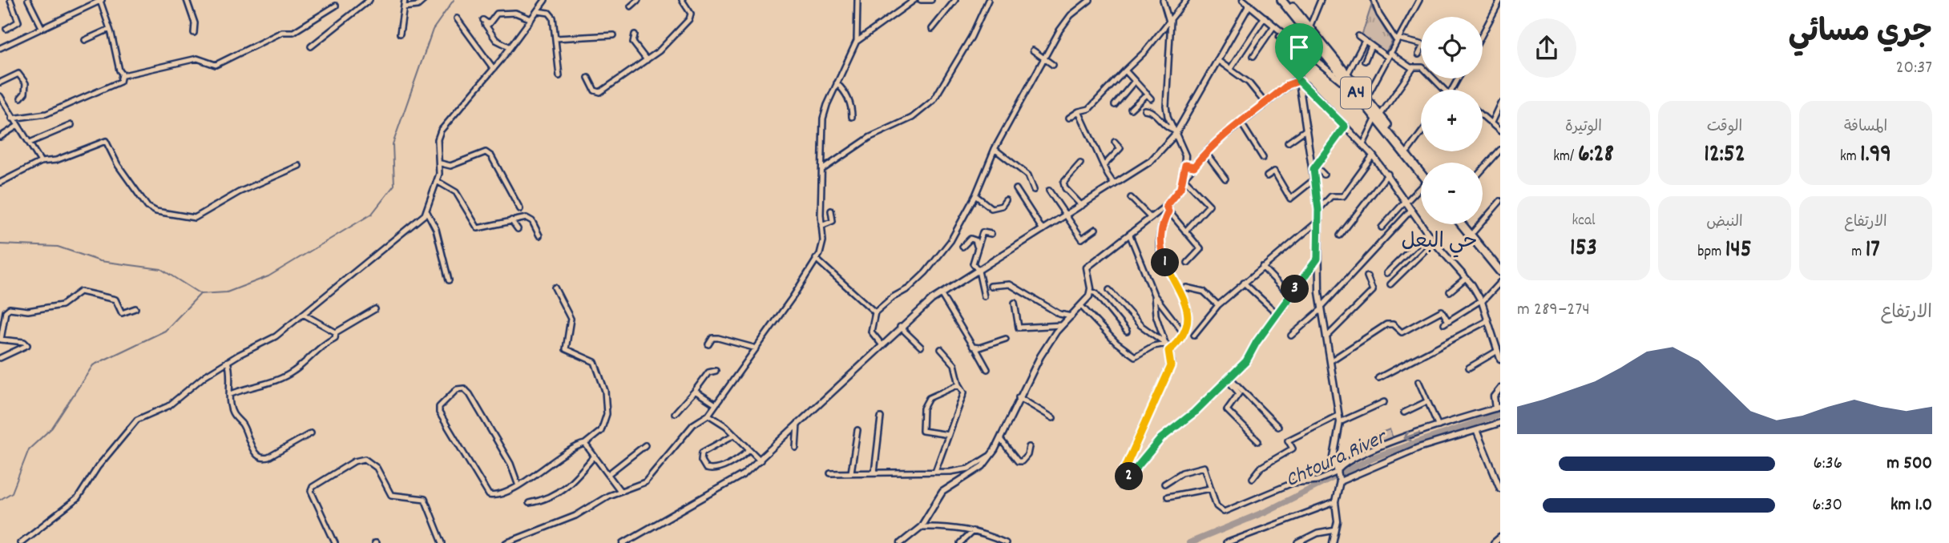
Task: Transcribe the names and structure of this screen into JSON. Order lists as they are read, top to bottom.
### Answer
{
  "streets": {
    "highway": ["A4"]
  },
  "districts": ["حي البعل"],
  "water": ["Chtoura River"],
  "page": {
    "heading": ["جري مسائي", "20:37"],
    "map_buttons": ["+", "−"],
    "stats": [
      ["المسافة", "1.99 km"],
      ["الوقت", "12:52"],
      ["الوتيرة", "6:28 /km"],
      ["الارتفاع", "17 m"],
      ["النبض", "145 bpm"],
      ["kcal", "153"]
    ],
    "pins": ["1", "3", "2"],
    "chart": ["الارتفاع", "274–289 m"],
    "list": [
      {
        "name": "500 m",
        "note": "6:36"
      },
      {
        "name": "1.0 km",
        "note": "6:30"
      }
    ]
  }
}
